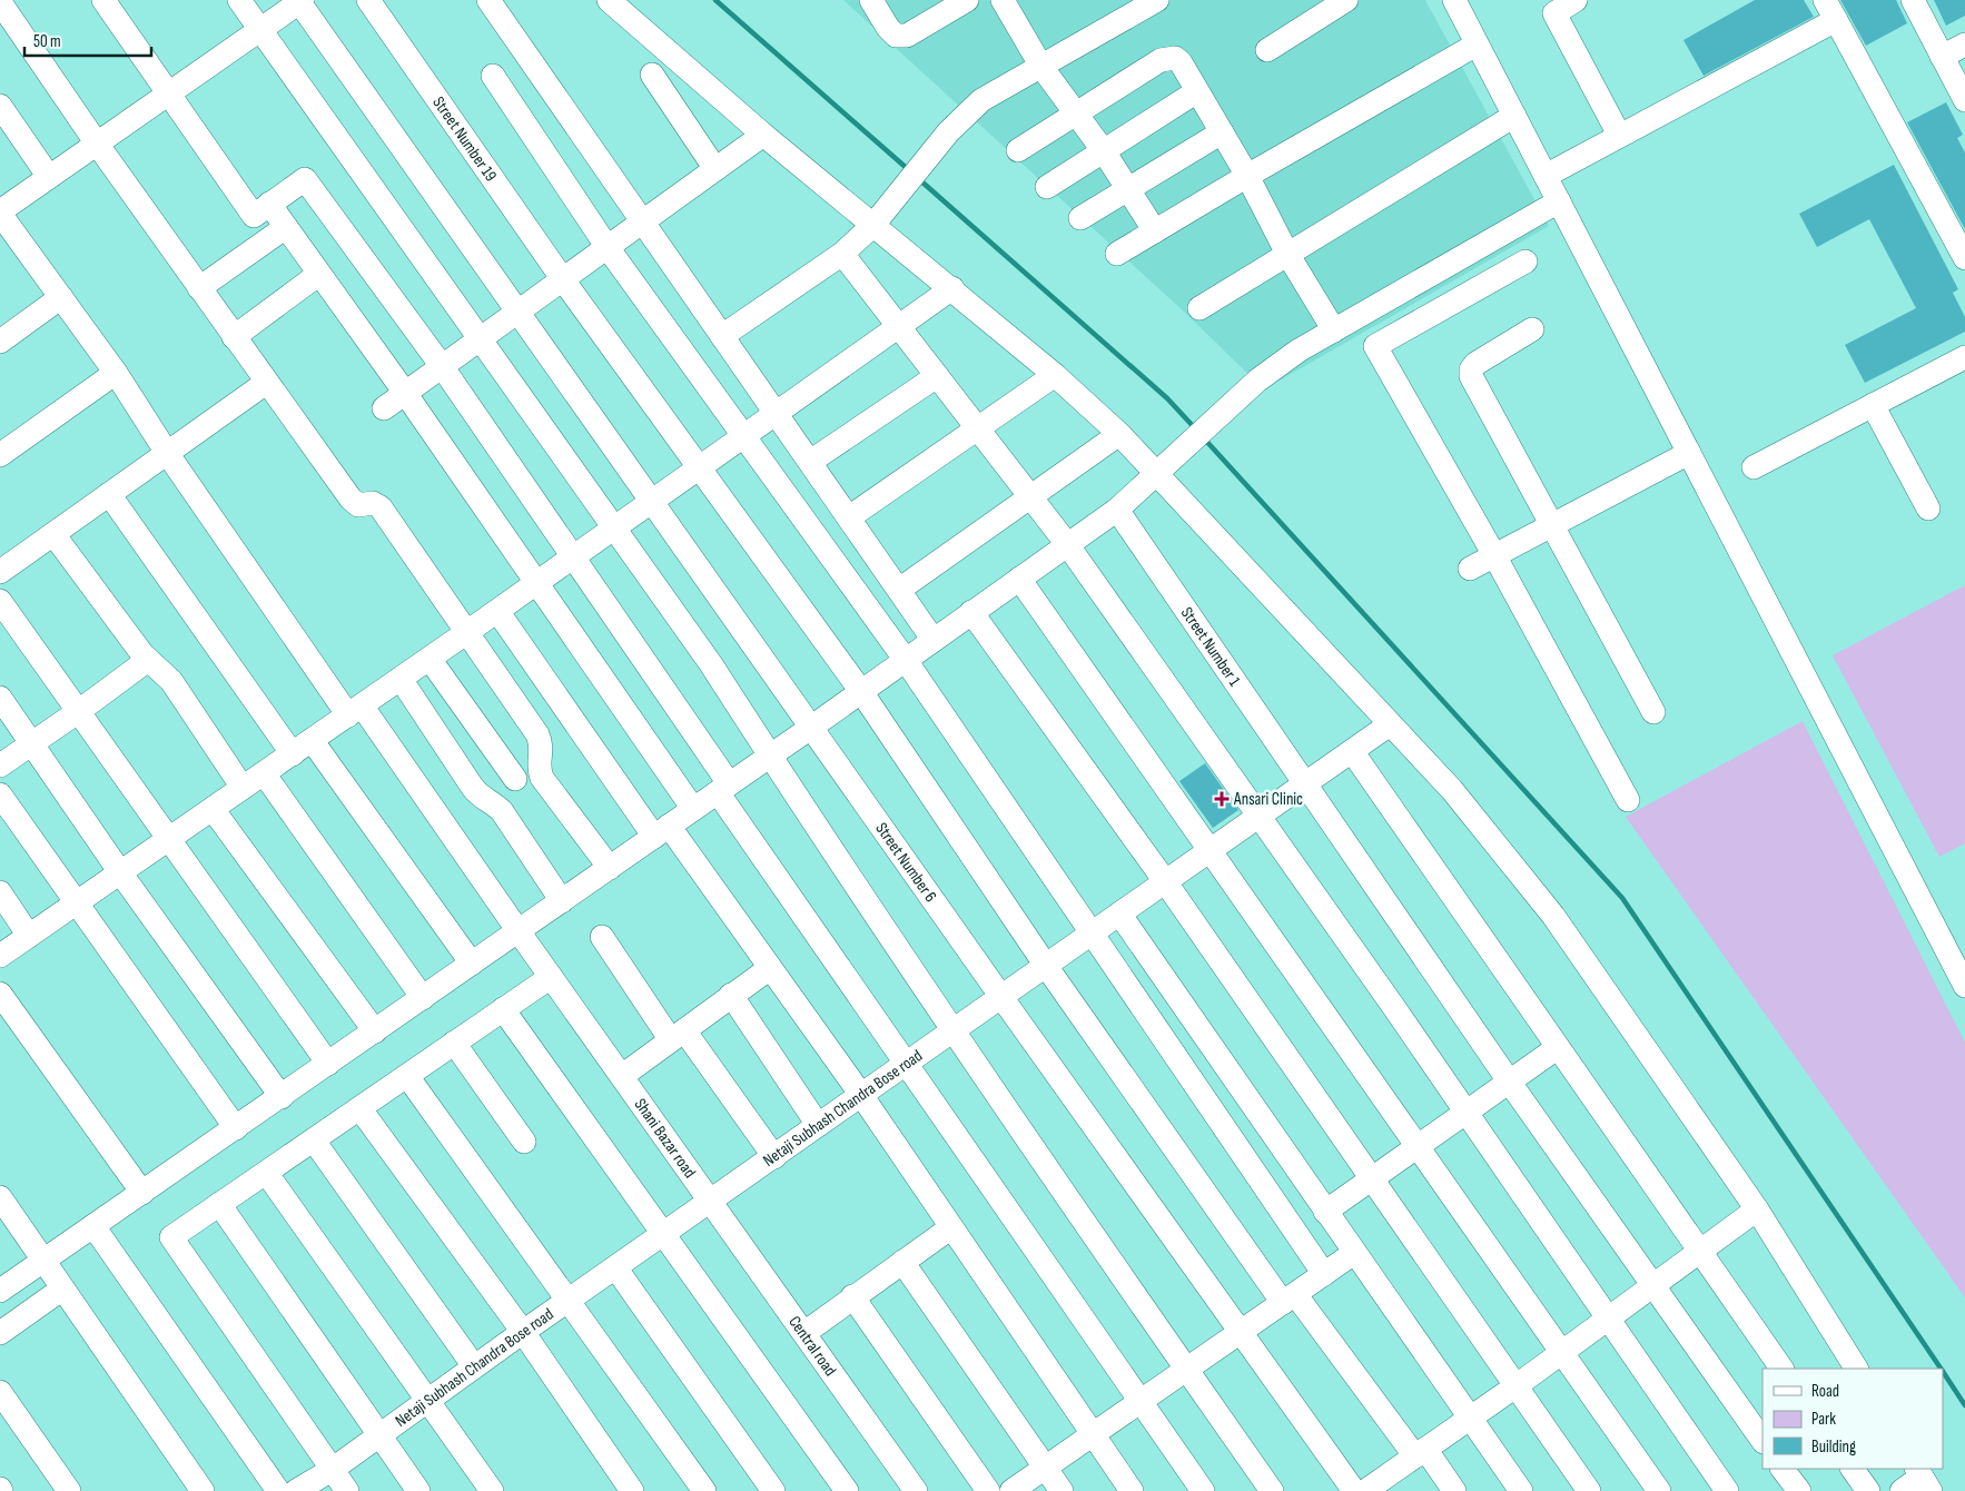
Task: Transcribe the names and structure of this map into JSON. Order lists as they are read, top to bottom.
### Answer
{
  "streets": {
    "street": [
      "Street Number 19",
      "Street Number 1",
      "Street Number 6",
      "Netaji Subhash Chandra Bose road",
      "Shani Bazar road",
      "Central road"
    ]
  },
  "crossings": [
    ["Street Number 19", "Netaji Subhash Chandra Bose road"],
    ["Street Number 1", "Netaji Subhash Chandra Bose road"],
    ["Street Number 6", "Netaji Subhash Chandra Bose road"],
    ["Netaji Subhash Chandra Bose road", "Shani Bazar road"],
    ["Netaji Subhash Chandra Bose road", "Central road"],
    ["Shani Bazar road", "Central road"]
  ],
  "places": {
    "health": ["Ansari Clinic"]
  },
  "legend": ["Road", "Park", "Building"],
  "scale_bar": "50 m"
}
